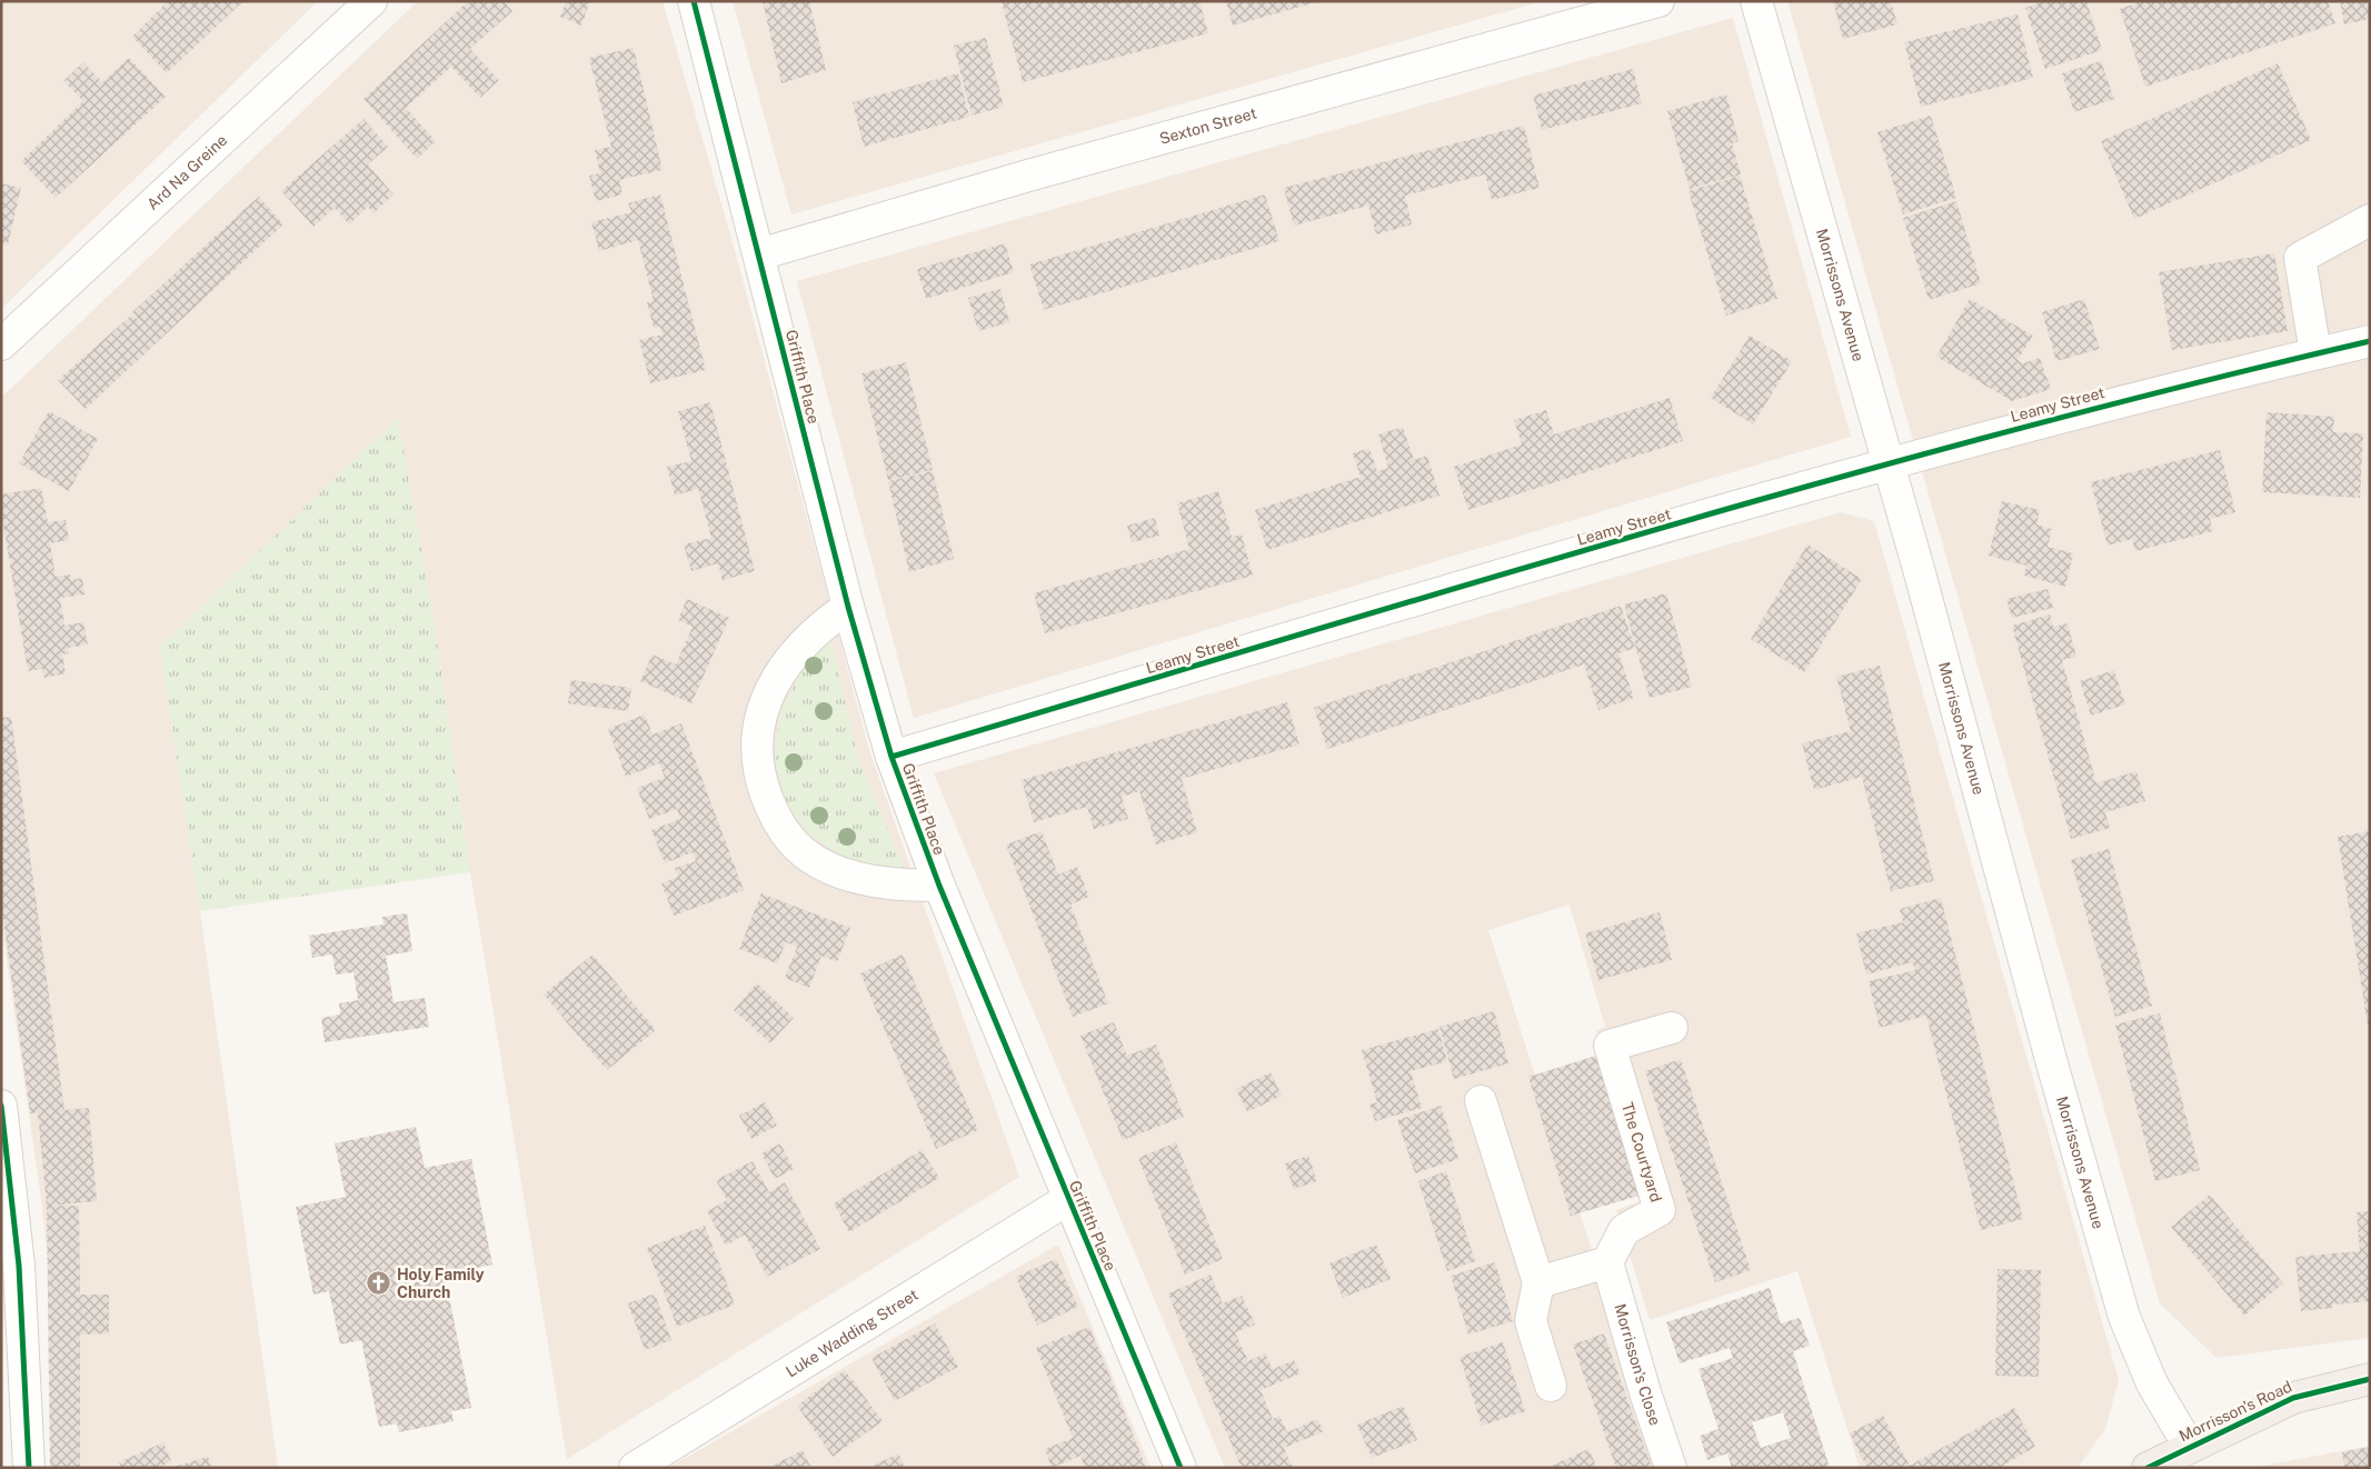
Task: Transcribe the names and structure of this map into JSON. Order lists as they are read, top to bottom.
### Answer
{
  "streets": {
    "main road": ["Morrisson's Road"],
    "street": [
      "Sexton Street",
      "Ard Na Greine",
      "Morrissons Avenue",
      "Griffith Place",
      "Leamy Street",
      "The Courtyard",
      "Luke Wadding Street",
      "Morrisson's Close"
    ]
  },
  "crossings": [
    ["Sexton Street", "Griffith Place"],
    ["Morrissons Avenue", "Leamy Street"],
    ["Morrissons Avenue", "Morrisson's Road"],
    ["Griffith Place", "Leamy Street"],
    ["Griffith Place", "Luke Wadding Street"],
    ["The Courtyard", "Morrisson's Close"]
  ],
  "places": {
    "church": ["Holy Family Church"]
  }
}
